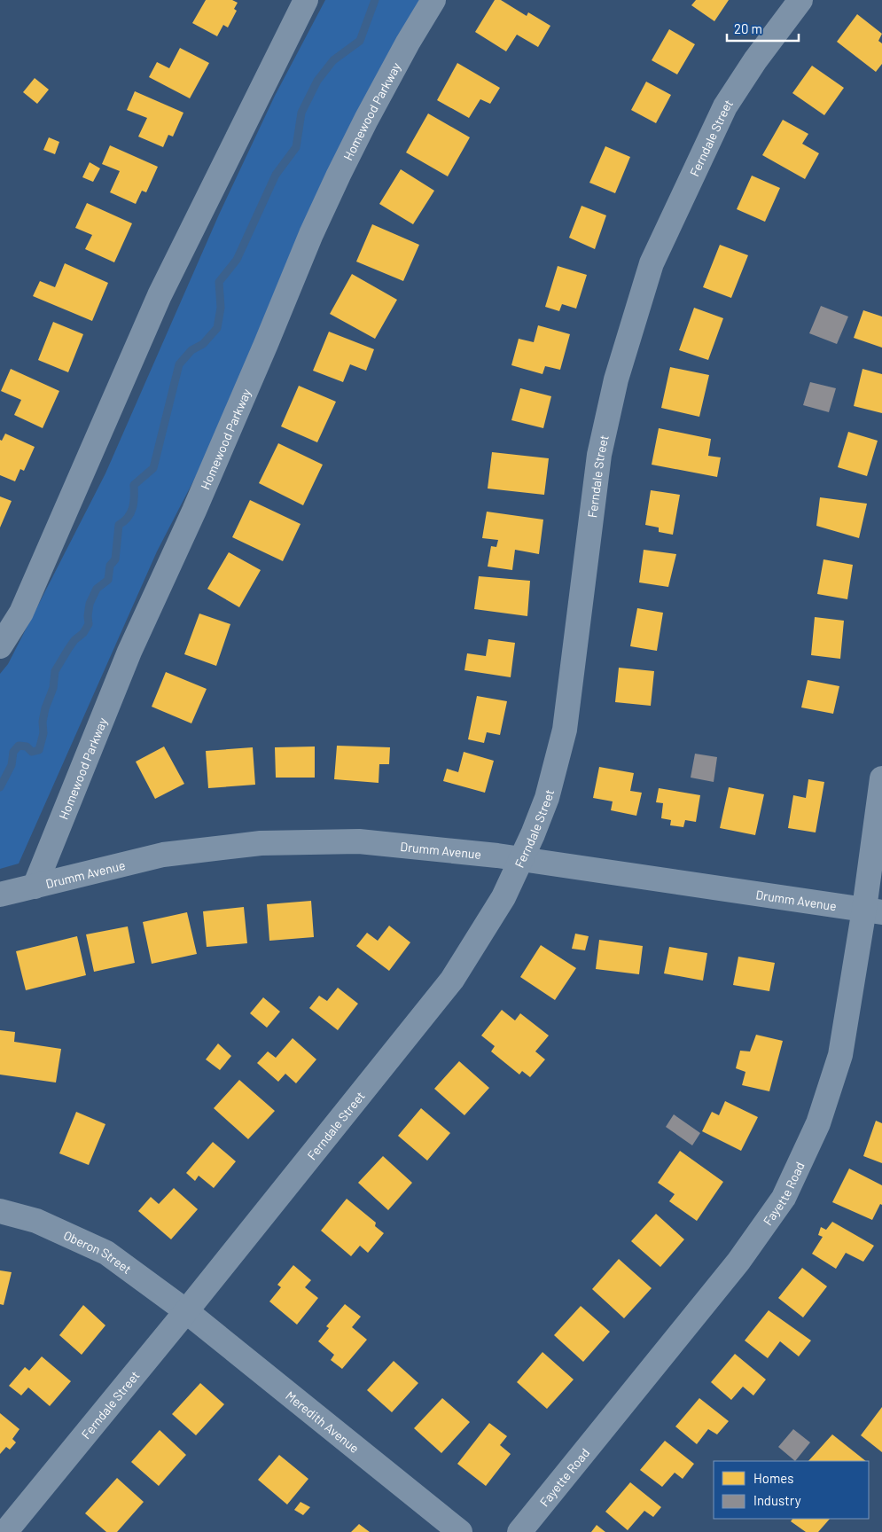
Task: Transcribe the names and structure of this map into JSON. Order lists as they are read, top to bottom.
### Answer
{
  "streets": {
    "street": [
      "Homewood Parkway",
      "Ferndale Street",
      "Drumm Avenue",
      "Fayette Road",
      "Oberon Street",
      "Meredith Avenue"
    ]
  },
  "crossings": [
    ["Homewood Parkway", "Drumm Avenue"],
    ["Ferndale Street", "Drumm Avenue"],
    ["Ferndale Street", "Oberon Street"],
    ["Ferndale Street", "Meredith Avenue"],
    ["Drumm Avenue", "Fayette Road"],
    ["Oberon Street", "Meredith Avenue"]
  ],
  "legend": ["Homes", "Industry"],
  "scale_bar": "20 m"
}
